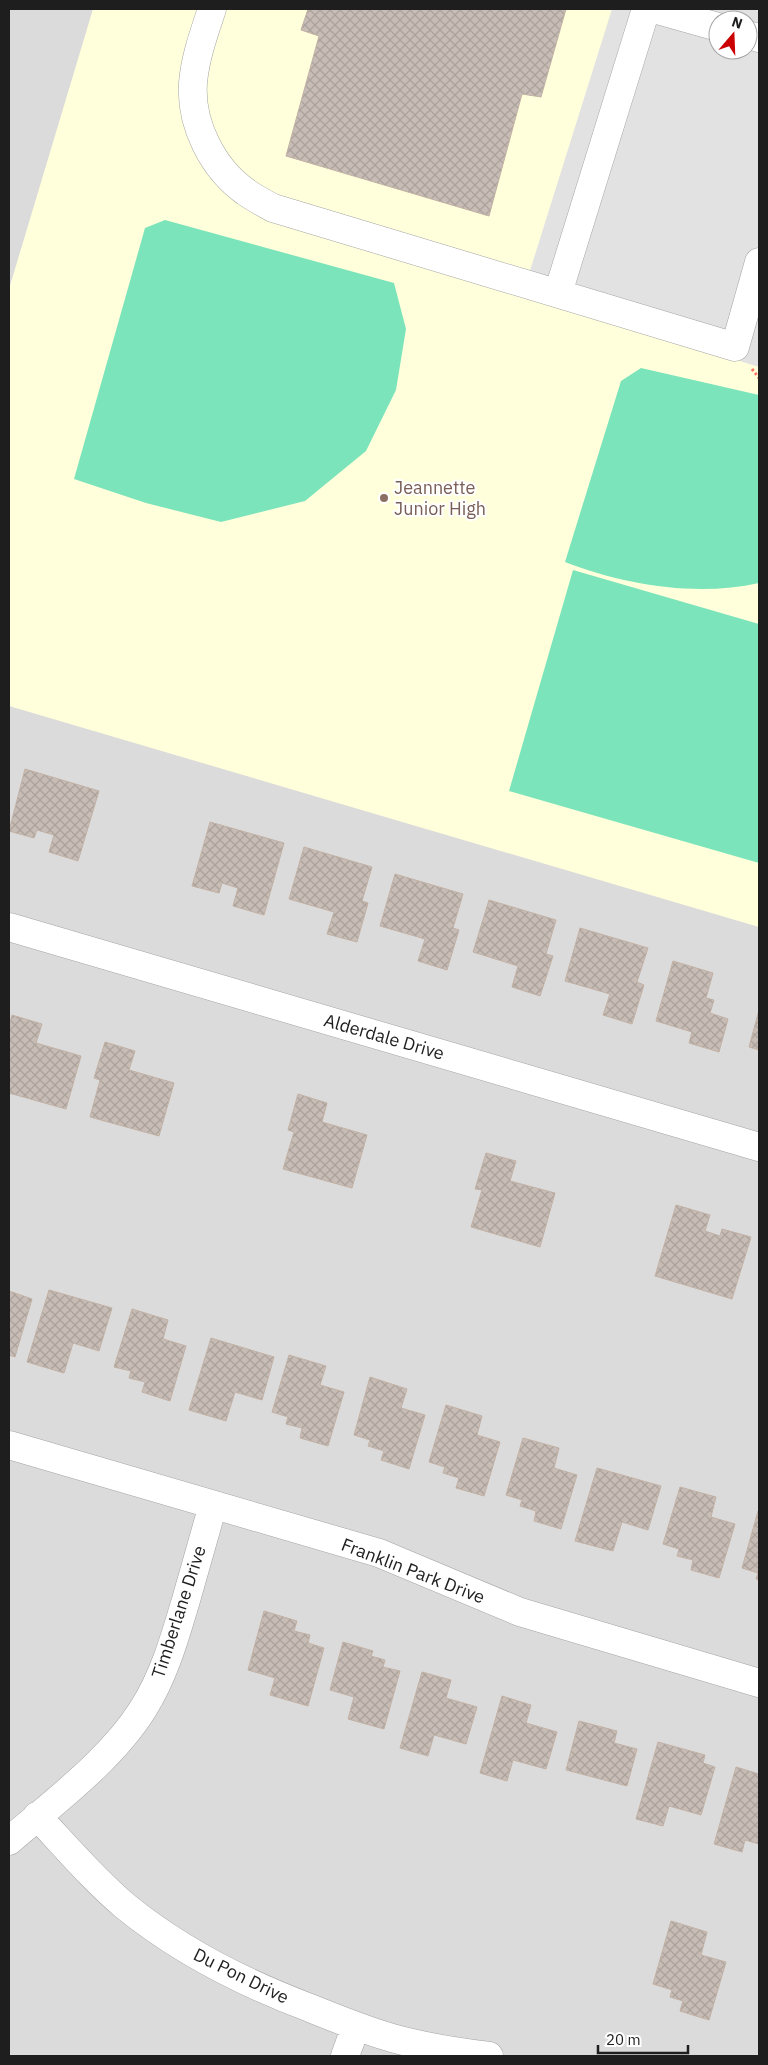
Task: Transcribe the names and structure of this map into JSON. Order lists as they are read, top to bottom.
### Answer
{
  "streets": {
    "street": [
      "Alderdale Drive",
      "Franklin Park Drive",
      "Timberlane Drive",
      "Du Pon Drive"
    ]
  },
  "crossings": [
    ["Franklin Park Drive", "Timberlane Drive"],
    ["Timberlane Drive", "Du Pon Drive"]
  ],
  "places": ["Jeannette Junior High"],
  "scale_bar": "20 m",
  "north": "top"
}
